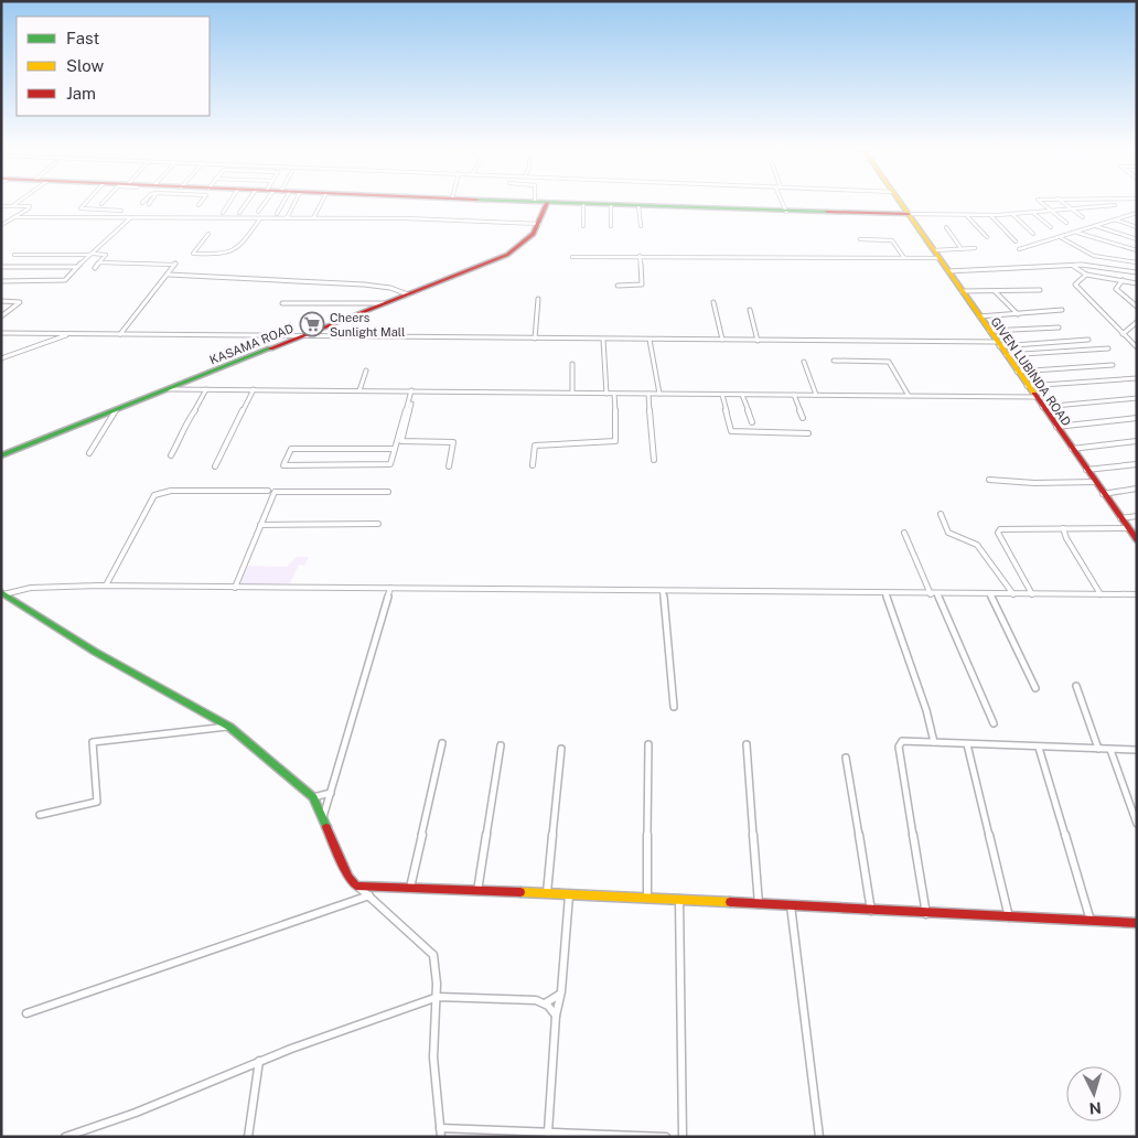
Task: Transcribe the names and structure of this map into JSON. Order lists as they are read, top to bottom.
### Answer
{
  "streets": {
    "street": ["KASAMA ROAD", "GIVEN LUBINDA ROAD"]
  },
  "places": {
    "supermarket": ["Cheers Sunlight Mall"]
  },
  "legend": ["Fast", "Slow", "Jam"],
  "north": "bottom"
}
